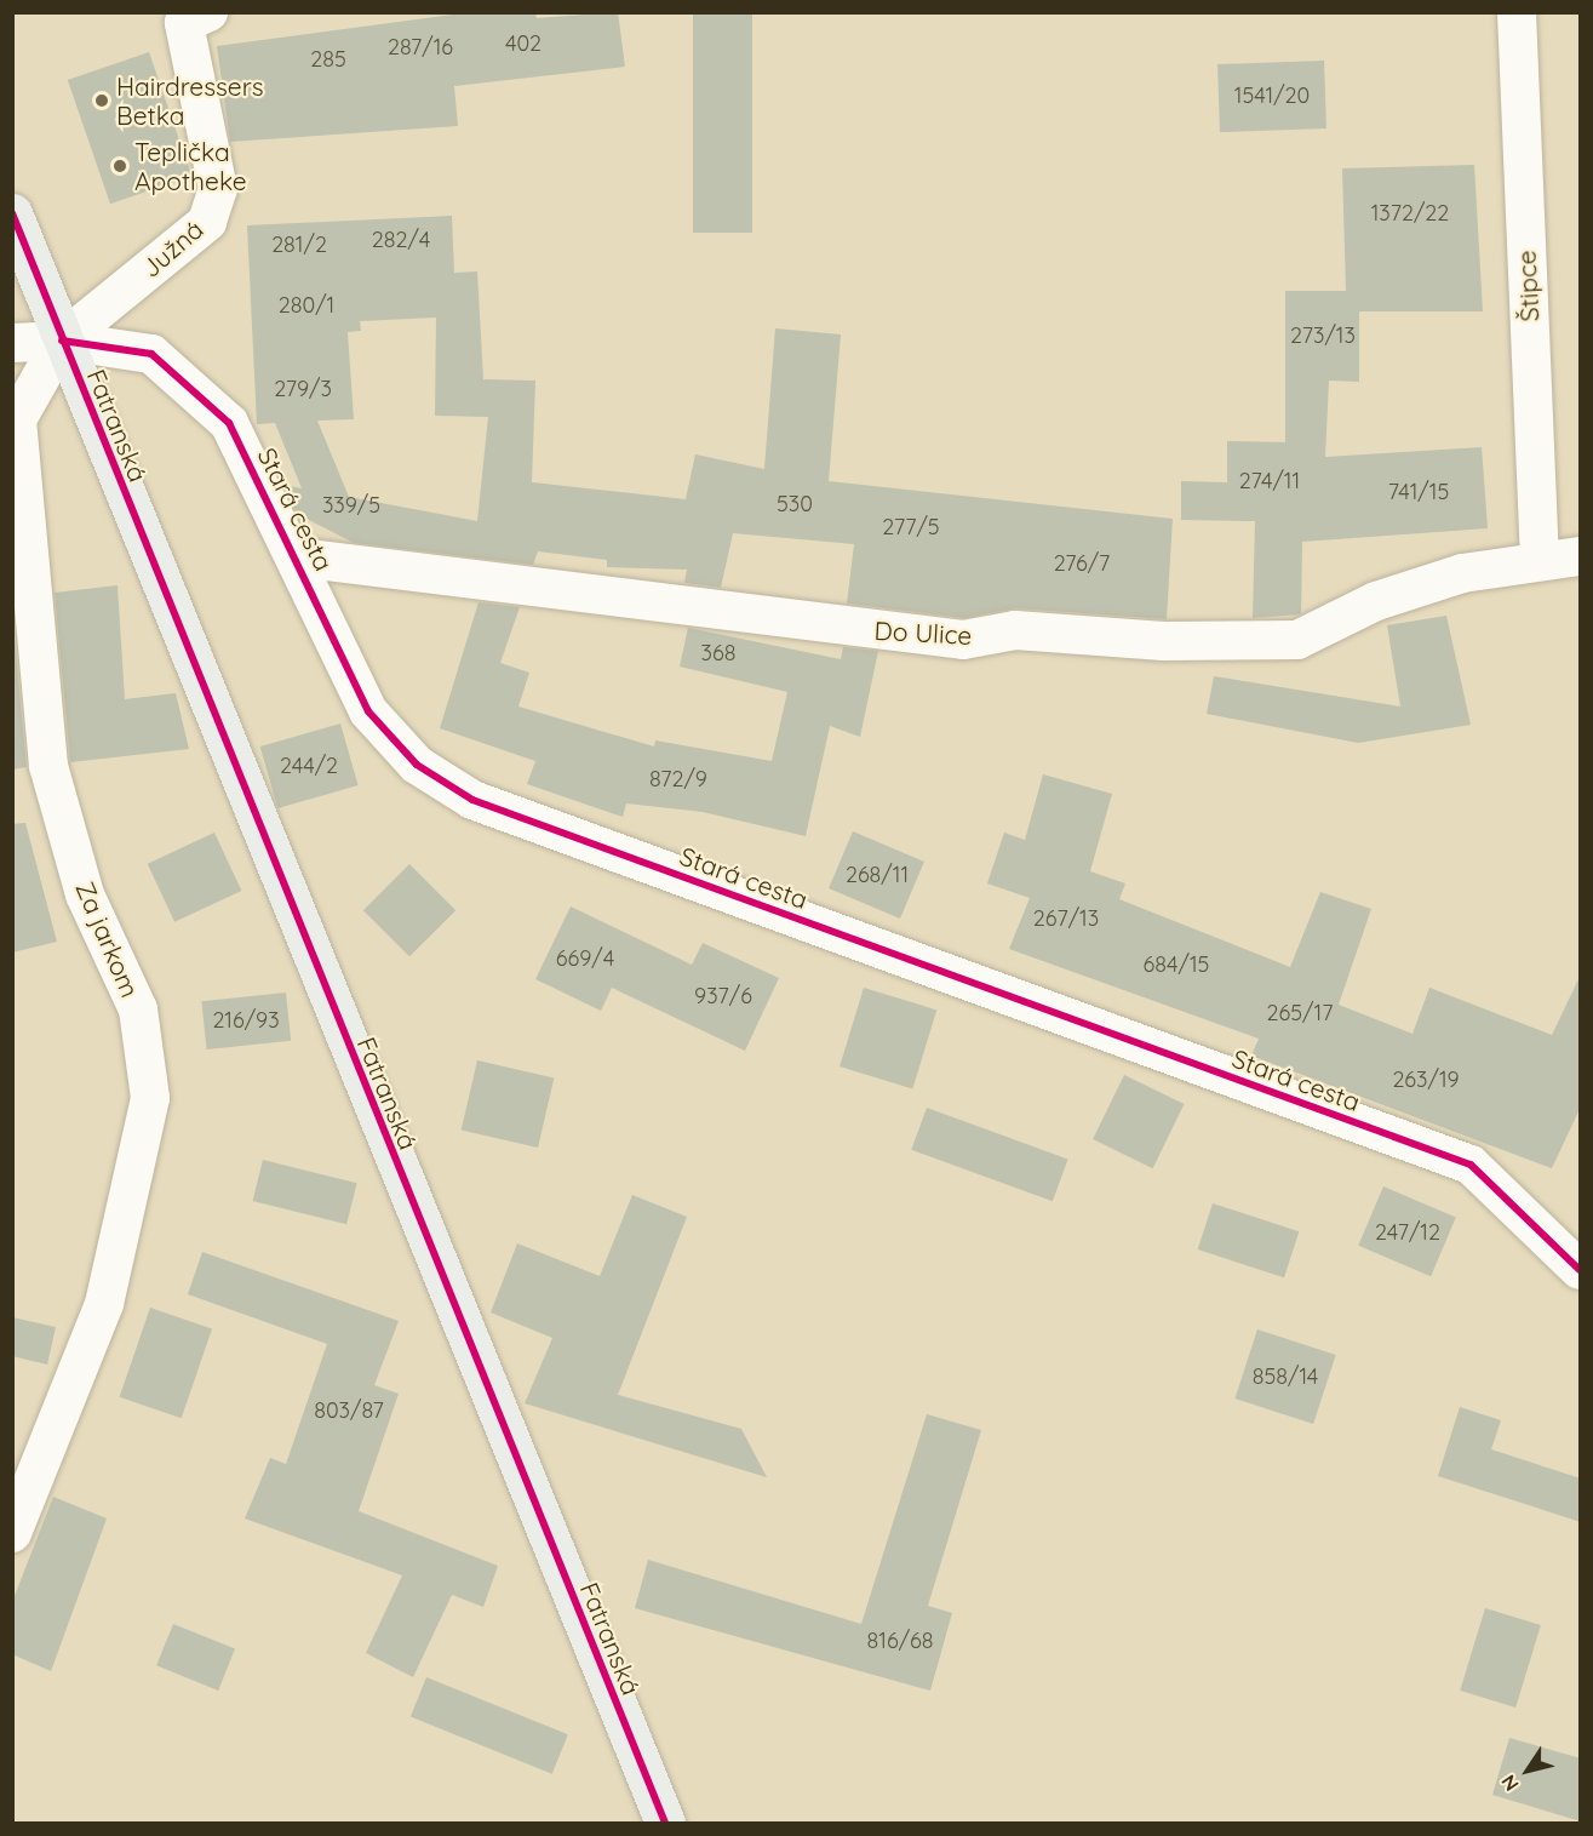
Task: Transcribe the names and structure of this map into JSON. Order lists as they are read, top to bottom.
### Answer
{
  "streets": {
    "main road": ["Fatranská"],
    "street": [
      "Južná",
      "Štipce",
      "Stará cesta",
      "Do Ulice",
      "Za jarkom"
    ]
  },
  "crossings": [
    ["Južná", "Fatranská"],
    ["Južná", "Stará cesta"],
    ["Južná", "Za jarkom"],
    ["Štipce", "Do Ulice"],
    ["Fatranská", "Stará cesta"],
    ["Fatranská", "Za jarkom"],
    ["Stará cesta", "Do Ulice"],
    ["Stará cesta", "Za jarkom"]
  ],
  "places": ["Hairdressers Betka", "Teplička Apotheke"],
  "house_numbers": [
    "402",
    "287/16",
    "285",
    "1541/20",
    "1372/22",
    "282/4",
    "281/2",
    "280/1",
    "273/13",
    "279/3",
    "274/11",
    "741/15",
    "530",
    "339/5",
    "277/5",
    "276/7",
    "368",
    "244/2",
    "872/9",
    "268/11",
    "267/13",
    "669/4",
    "684/15",
    "937/6",
    "265/17",
    "216/93",
    "263/19",
    "247/12",
    "858/14",
    "803/87",
    "816/68"
  ],
  "north": "bottom left"
}
